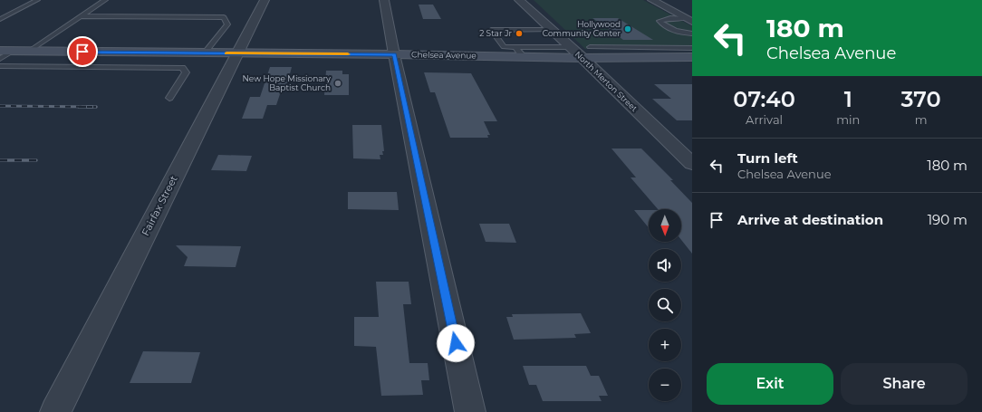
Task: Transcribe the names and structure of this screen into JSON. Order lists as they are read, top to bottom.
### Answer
{
  "streets": {
    "main road": ["Chelsea Avenue"],
    "street": ["North Merton Street", "Fairfax Street"]
  },
  "crossings": [
    ["Chelsea Avenue", "North Merton Street"],
    ["Chelsea Avenue", "Fairfax Street"]
  ],
  "places": ["Hollywood Community Center", "2 Star Jr", "New Hope Missionary Baptist Church"],
  "north": "bottom",
  "page": {
    "turn": ["180 m", "Chelsea Avenue"],
    "eta": [
      "07:40",
      "Arrival",
      "1",
      "min",
      "370",
      "m"
    ],
    "list": [
      {
        "name": "Turn left",
        "note": "Chelsea Avenue",
        "value": "180 m"
      },
      {
        "name": "Arrive at destination",
        "value": "190 m"
      }
    ],
    "map_buttons": ["+", "−"],
    "buttons": ["Exit", "Share"]
  }
}
